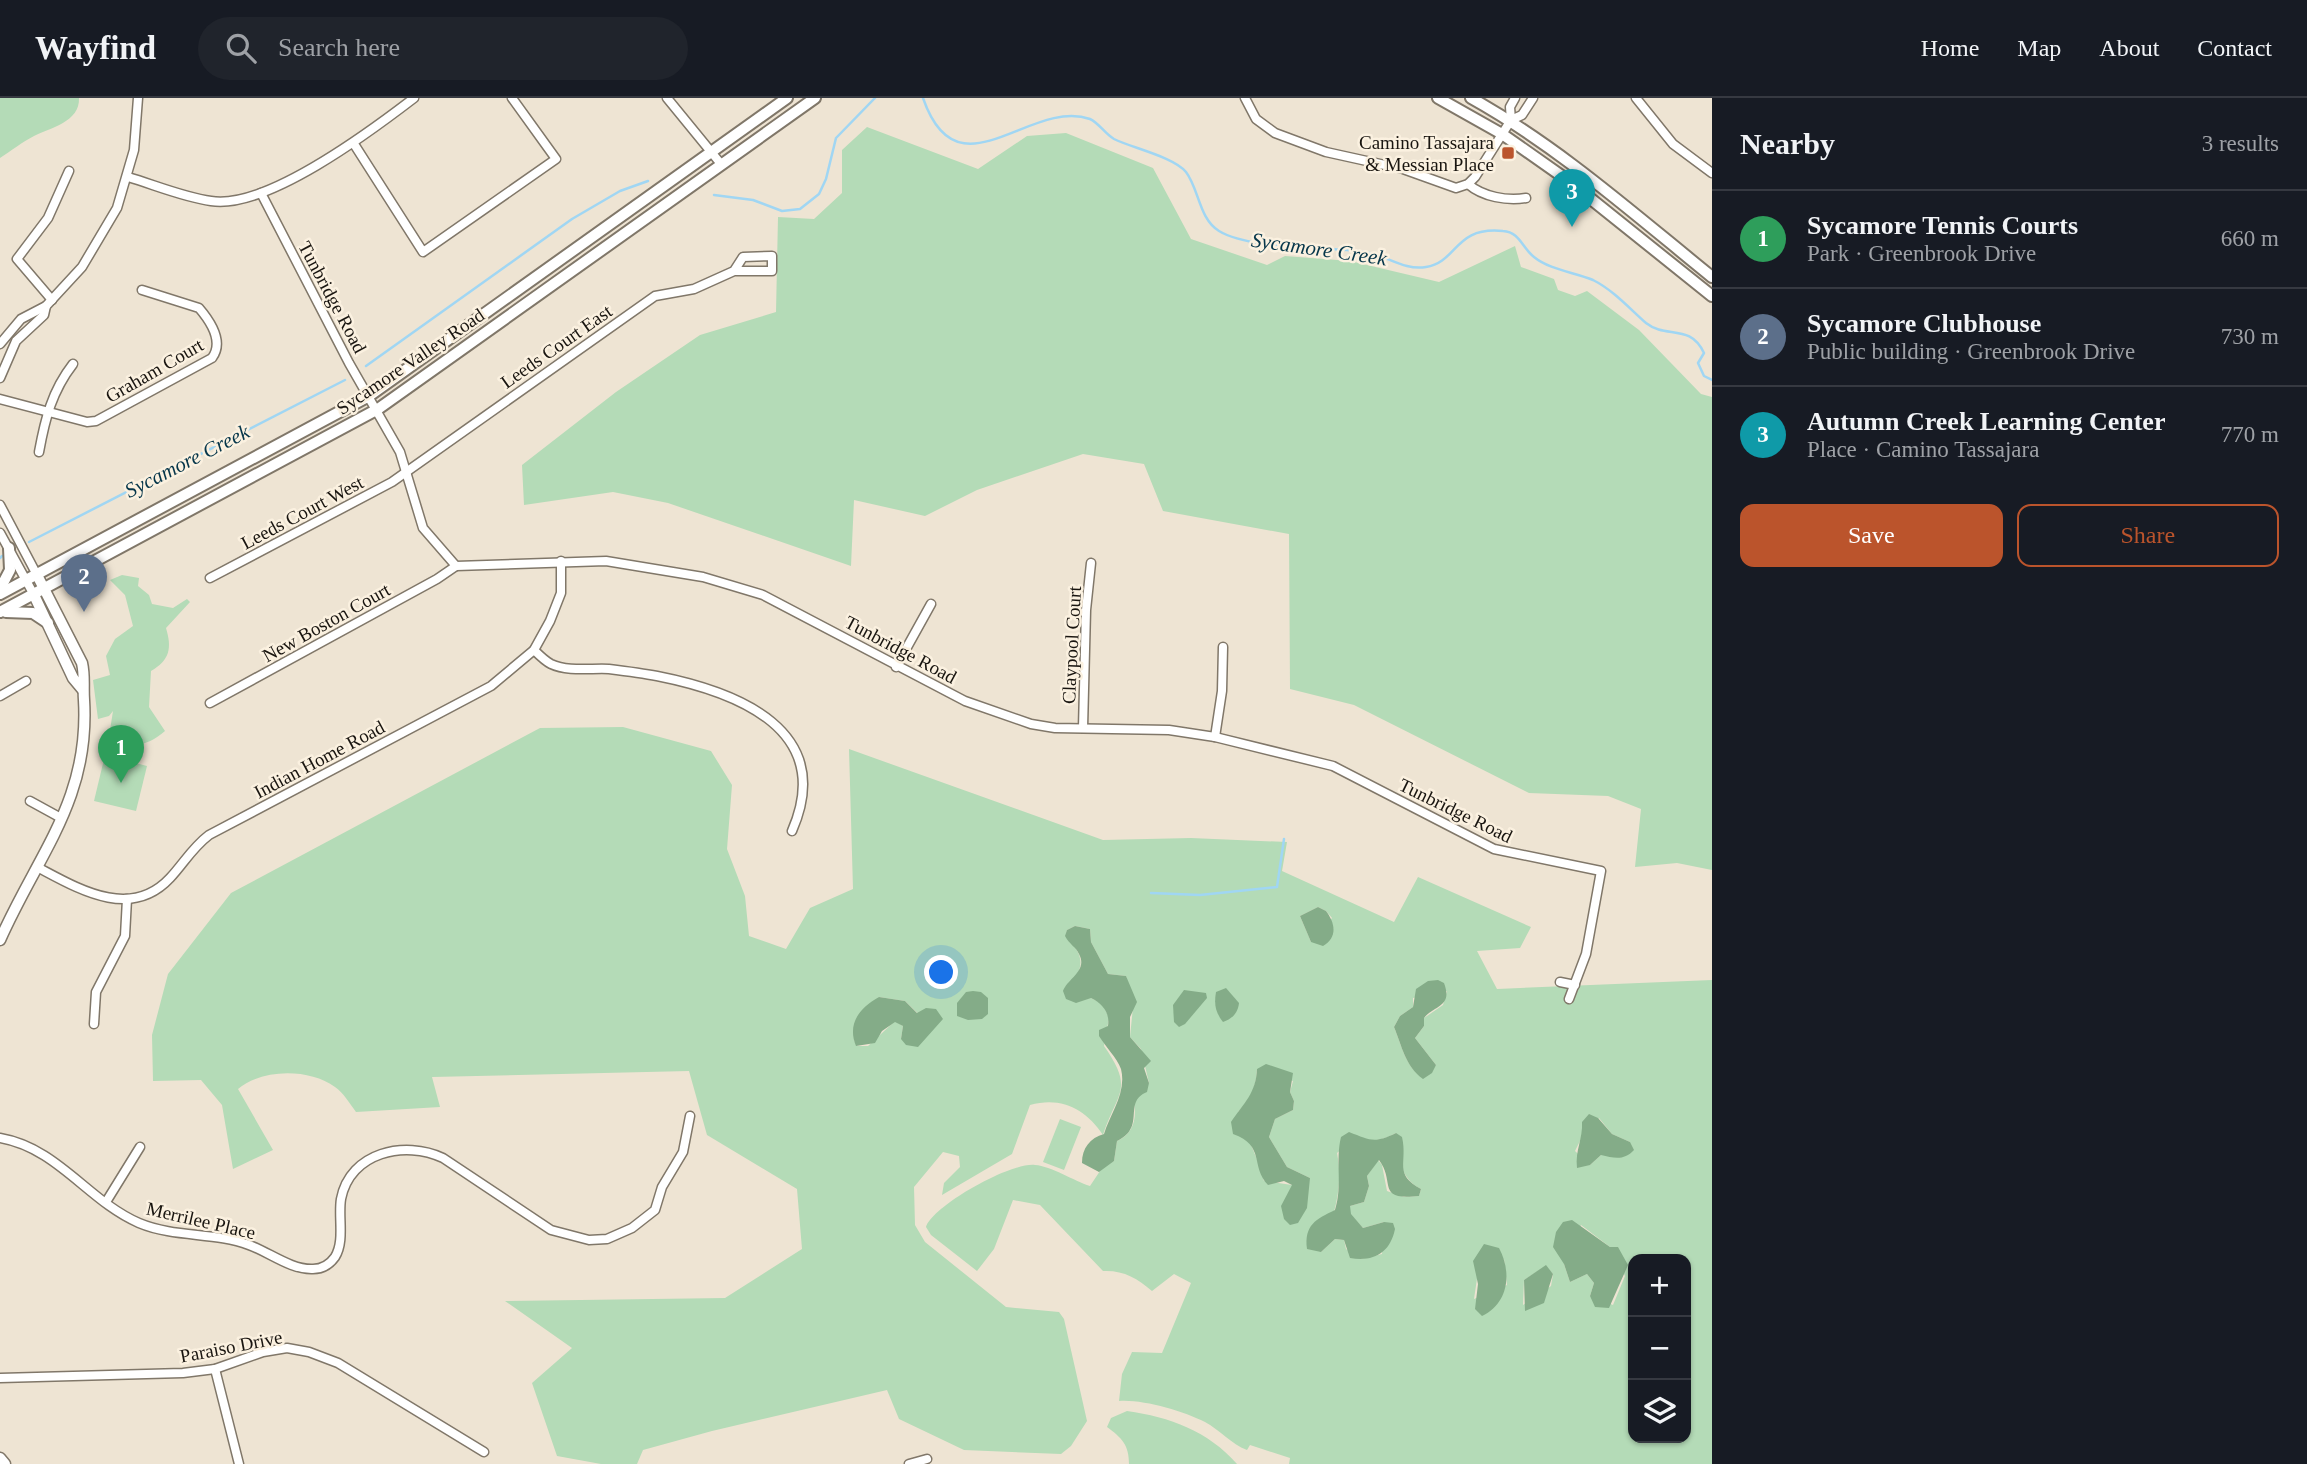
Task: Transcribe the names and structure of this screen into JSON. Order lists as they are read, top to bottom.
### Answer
{
  "streets": {
    "main road": ["Sycamore Valley Road"],
    "street": [
      "Tunbridge Road",
      "Leeds Court East",
      "Graham Court",
      "Leeds Court West",
      "New Boston Court",
      "Claypool Court",
      "Indian Home Road",
      "Merrilee Place",
      "Paraiso Drive"
    ]
  },
  "crossings": [
    ["Tunbridge Road", "Leeds Court East"],
    ["Tunbridge Road", "Sycamore Valley Road"],
    ["Tunbridge Road", "Leeds Court West"],
    ["Tunbridge Road", "New Boston Court"],
    ["Tunbridge Road", "Claypool Court"],
    ["Tunbridge Road", "Indian Home Road"],
    ["Leeds Court East", "Leeds Court West"]
  ],
  "water": ["Sycamore Creek"],
  "places": {
    "transit": ["Camino Tassajara & Messian Place"]
  },
  "page": {
    "header": "Wayfind",
    "search": "Search here",
    "nav": [
      "Home",
      "Map",
      "About",
      "Contact"
    ],
    "heading": ["Nearby", "3 results"],
    "pins": ["3", "2", "1"],
    "list": [
      {
        "mark": "1",
        "name": "Sycamore Tennis Courts",
        "note": "Park · Greenbrook Drive",
        "value": "660 m"
      },
      {
        "mark": "2",
        "name": "Sycamore Clubhouse",
        "note": "Public building · Greenbrook Drive",
        "value": "730 m"
      },
      {
        "mark": "3",
        "name": "Autumn Creek Learning Center",
        "note": "Place · Camino Tassajara",
        "value": "770 m"
      }
    ],
    "buttons": ["Save", "Share"],
    "map_buttons": ["+", "−"]
  }
}
